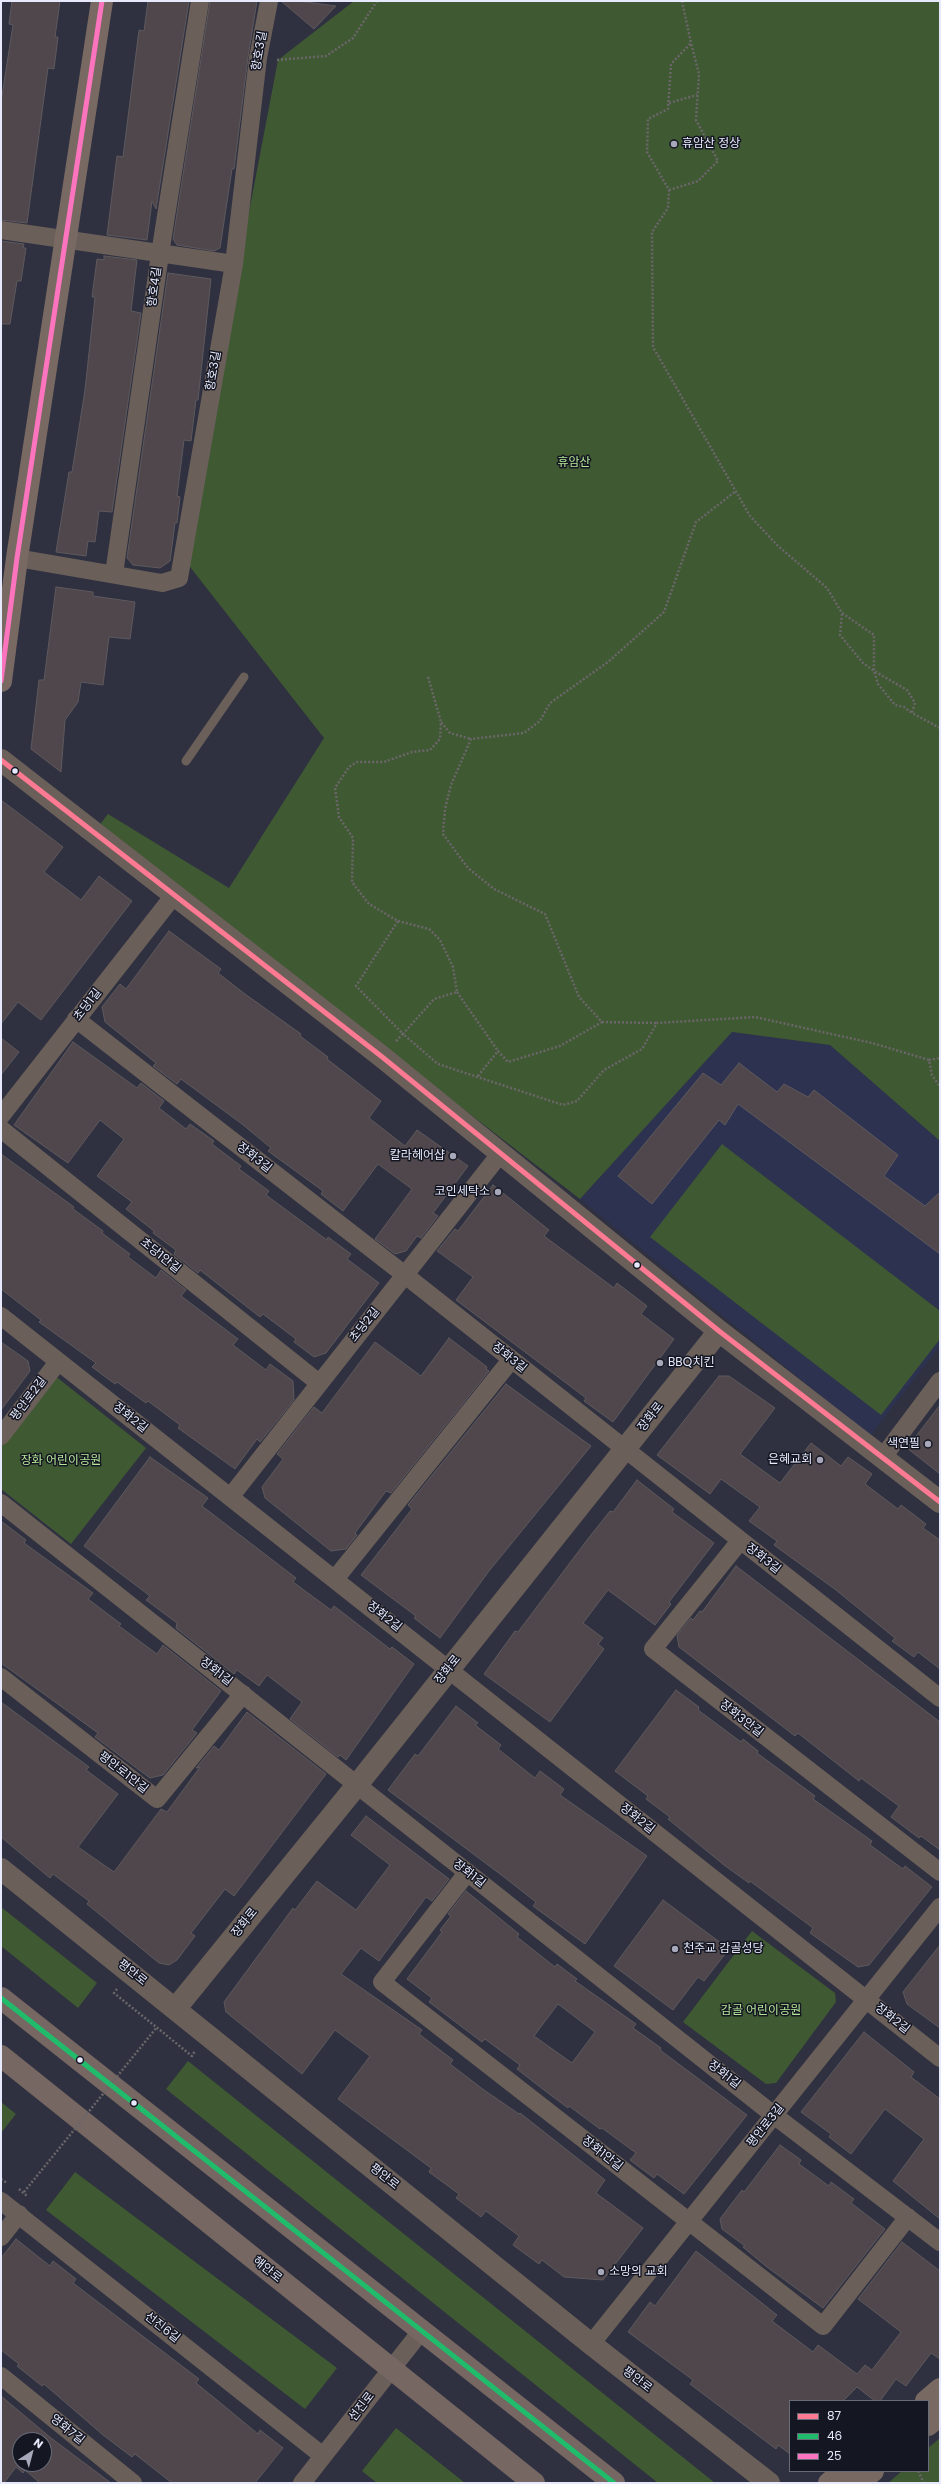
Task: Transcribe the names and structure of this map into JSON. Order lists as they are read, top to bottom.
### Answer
{
  "streets": {
    "main road": ["해안로"],
    "street": [
      "항호3길",
      "항호4길",
      "초당1길",
      "장화3길",
      "초당1안길",
      "초당2길",
      "평안로2길",
      "장화로",
      "장화2길",
      "장화1길",
      "장화3안길",
      "평안로1안길",
      "평안로",
      "평안로3길",
      "장화1안길",
      "선진6길",
      "선진로",
      "영화7길"
    ]
  },
  "crossings": [
    ["항호3길", "항호4길"],
    ["초당1길", "장화3길"],
    ["장화3길", "초당2길"],
    ["장화3길", "장화로"],
    ["장화3길", "장화3안길"],
    ["초당1안길", "초당2길"],
    ["초당2길", "장화2길"],
    ["평안로2길", "장화2길"],
    ["장화로", "장화2길"],
    ["장화로", "장화1길"],
    ["장화로", "평안로"],
    ["장화2길", "평안로3길"],
    ["장화1길", "평안로1안길"],
    ["장화1길", "평안로3길"],
    ["장화1길", "장화1안길"],
    ["평안로", "평안로3길"],
    ["평안로3길", "장화1안길"],
    ["해안로", "선진로"],
    ["선진6길", "선진로"]
  ],
  "parks": ["휴암산", "장화 어린이공원", "감골 어린이공원"],
  "places": [
    "휴암산 정상",
    "칼라헤어샵",
    "코인세탁소",
    "BBQ치킨",
    "색연필",
    "은혜교회",
    "천주교 감골성당",
    "소망의 교회"
  ],
  "lines": ["transit line 25", "transit line 87", "transit line 46"],
  "legend": ["87", "46", "25"],
  "north": "top right"
}
